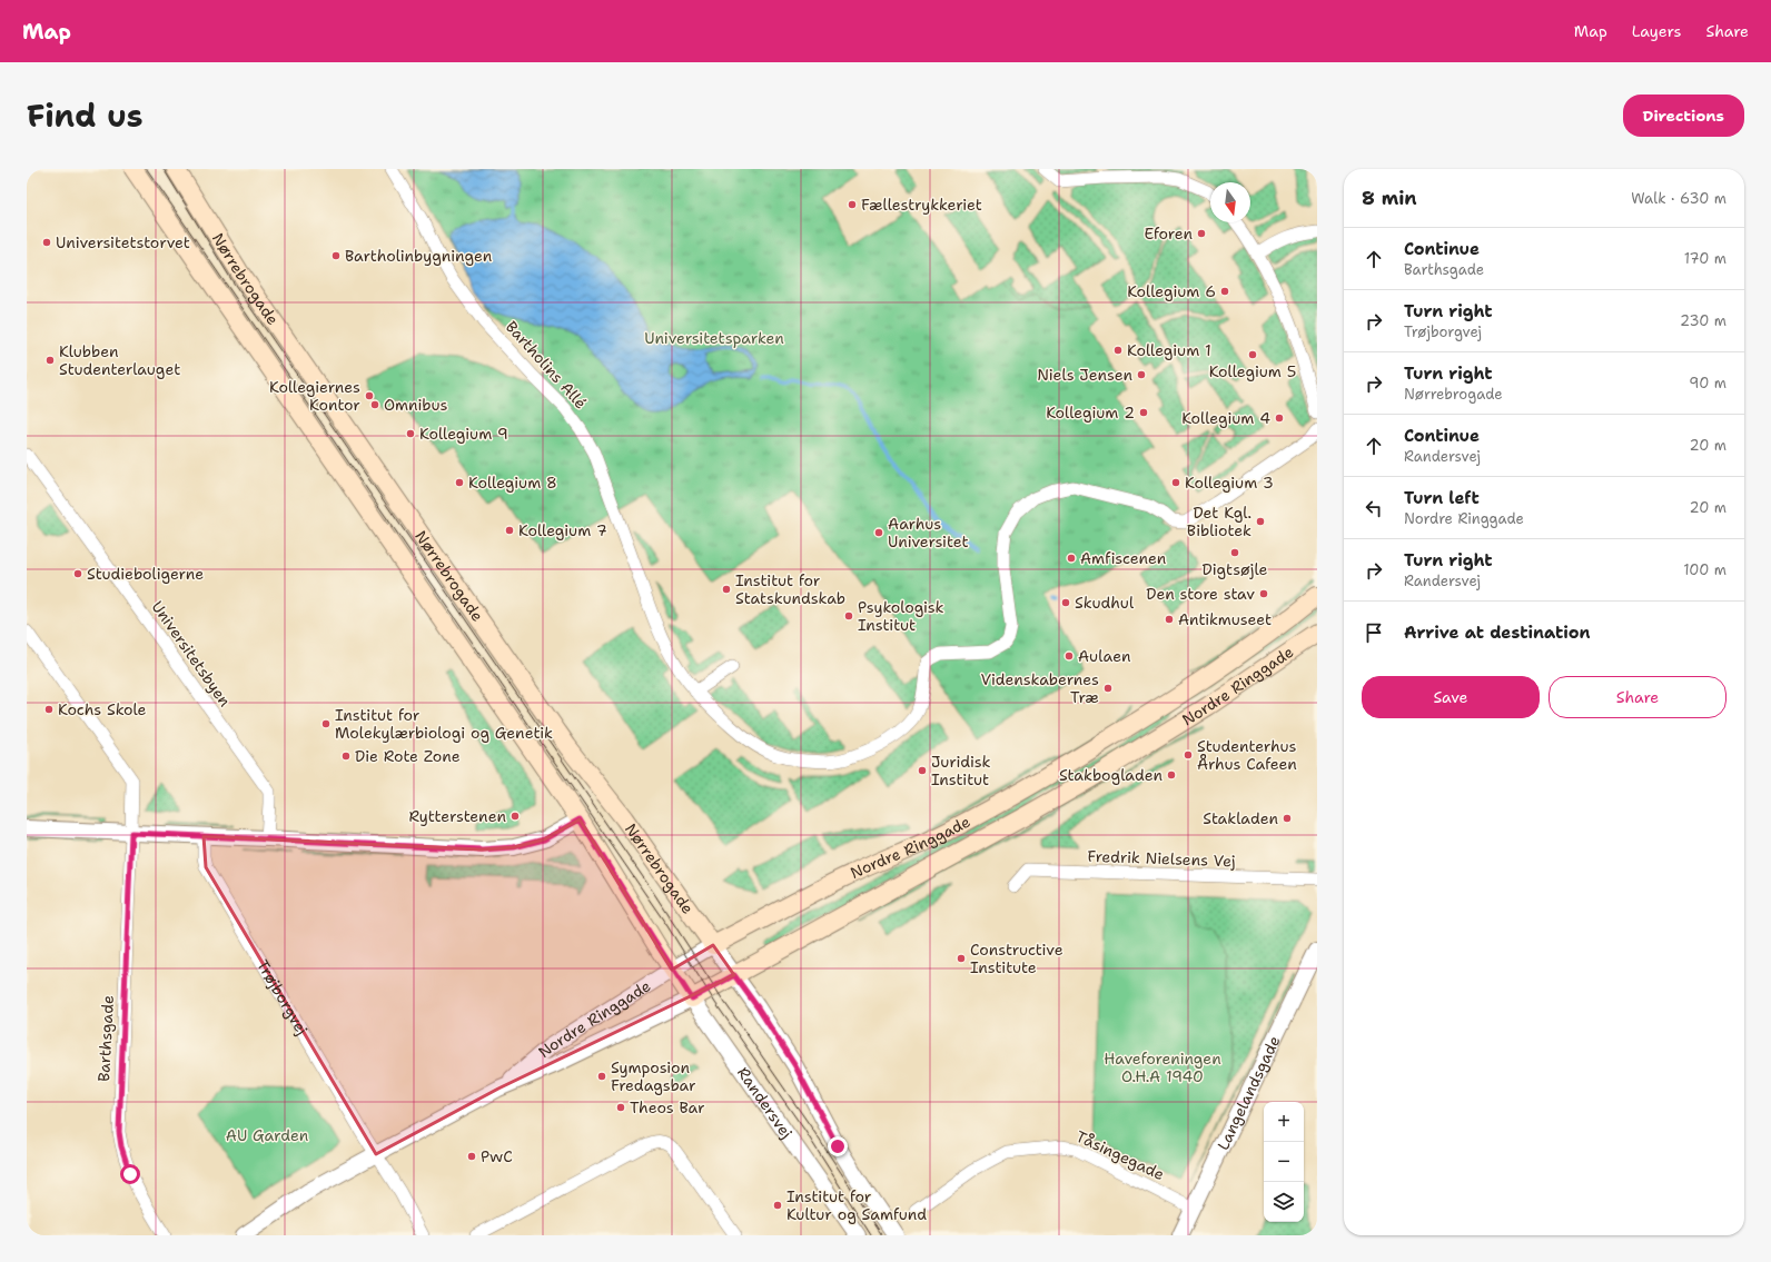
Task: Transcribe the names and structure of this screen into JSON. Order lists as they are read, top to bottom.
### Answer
{
  "streets": {
    "main road": ["Nørrebrogade", "Nordre Ringgade", "Randersvej"],
    "street": [
      "Bartholins Allé",
      "Universitetsbyen",
      "Fredrik Nielsens Vej",
      "Trøjborgvej",
      "Barthsgade",
      "Langelandsgade",
      "Tåsingegade"
    ]
  },
  "crossings": [
    ["Nørrebrogade", "Nordre Ringgade"],
    ["Nørrebrogade", "Randersvej"],
    ["Nordre Ringgade", "Trøjborgvej"],
    ["Nordre Ringgade", "Randersvej"],
    ["Langelandsgade", "Tåsingegade"]
  ],
  "parks": ["Universitetsparken", "Haveforeningen O.H.A 1940", "AU Garden"],
  "places": [
    "Fællestrykkeriet",
    "Eforen",
    "Universitetstorvet",
    "Bartholinbygningen",
    "Kollegium 6",
    "Kollegium 1",
    "Kollegium 5",
    "Klubben Studenterlauget",
    "Niels Jensen",
    "Kollegiernes Kontor",
    "Omnibus",
    "Kollegium 2",
    "Kollegium 4",
    "Kollegium 9",
    "Kollegium 8",
    "Kollegium 3",
    "Det Kgl. Bibliotek",
    "Kollegium 7",
    "Aarhus Universitet",
    "Digtsøjle",
    "Amfiscenen",
    "Studieboligerne",
    "Institut for Statskundskab",
    "Den store stav",
    "Skudhul",
    "Psykologisk Institut",
    "Antikmuseet",
    "Aulaen",
    "Videnskabernes Træ",
    "Kochs Skole",
    "Institut for Molekylærbiologi og Genetik",
    "Studenterhus Århus Cafeen",
    "Die Rote Zone",
    "Juridisk Institut",
    "Stakbogladen",
    "Rytterstenen",
    "Stakladen",
    "Constructive Institute",
    "Symposion Fredagsbar",
    "Theos Bar",
    "PwC",
    "Institut for Kultur og Samfund"
  ],
  "north": "bottom",
  "page": {
    "header": "Map",
    "nav": ["Map", "Layers", "Share"],
    "title": "Find us",
    "buttons": [
      "Directions",
      ["Save", "Share"]
    ],
    "heading": ["8 min", "Walk · 630 m"],
    "list": [
      ["Continue", "Barthsgade", "170 m"],
      ["Turn right", "Trøjborgvej", "230 m"],
      ["Turn right", "Nørrebrogade", "90 m"],
      ["Continue", "Randersvej", "20 m"],
      ["Turn left", "Nordre Ringgade", "20 m"],
      ["Turn right", "Randersvej", "100 m"],
      "Arrive at destination"
    ],
    "map_buttons": ["+", "−"]
  }
}
